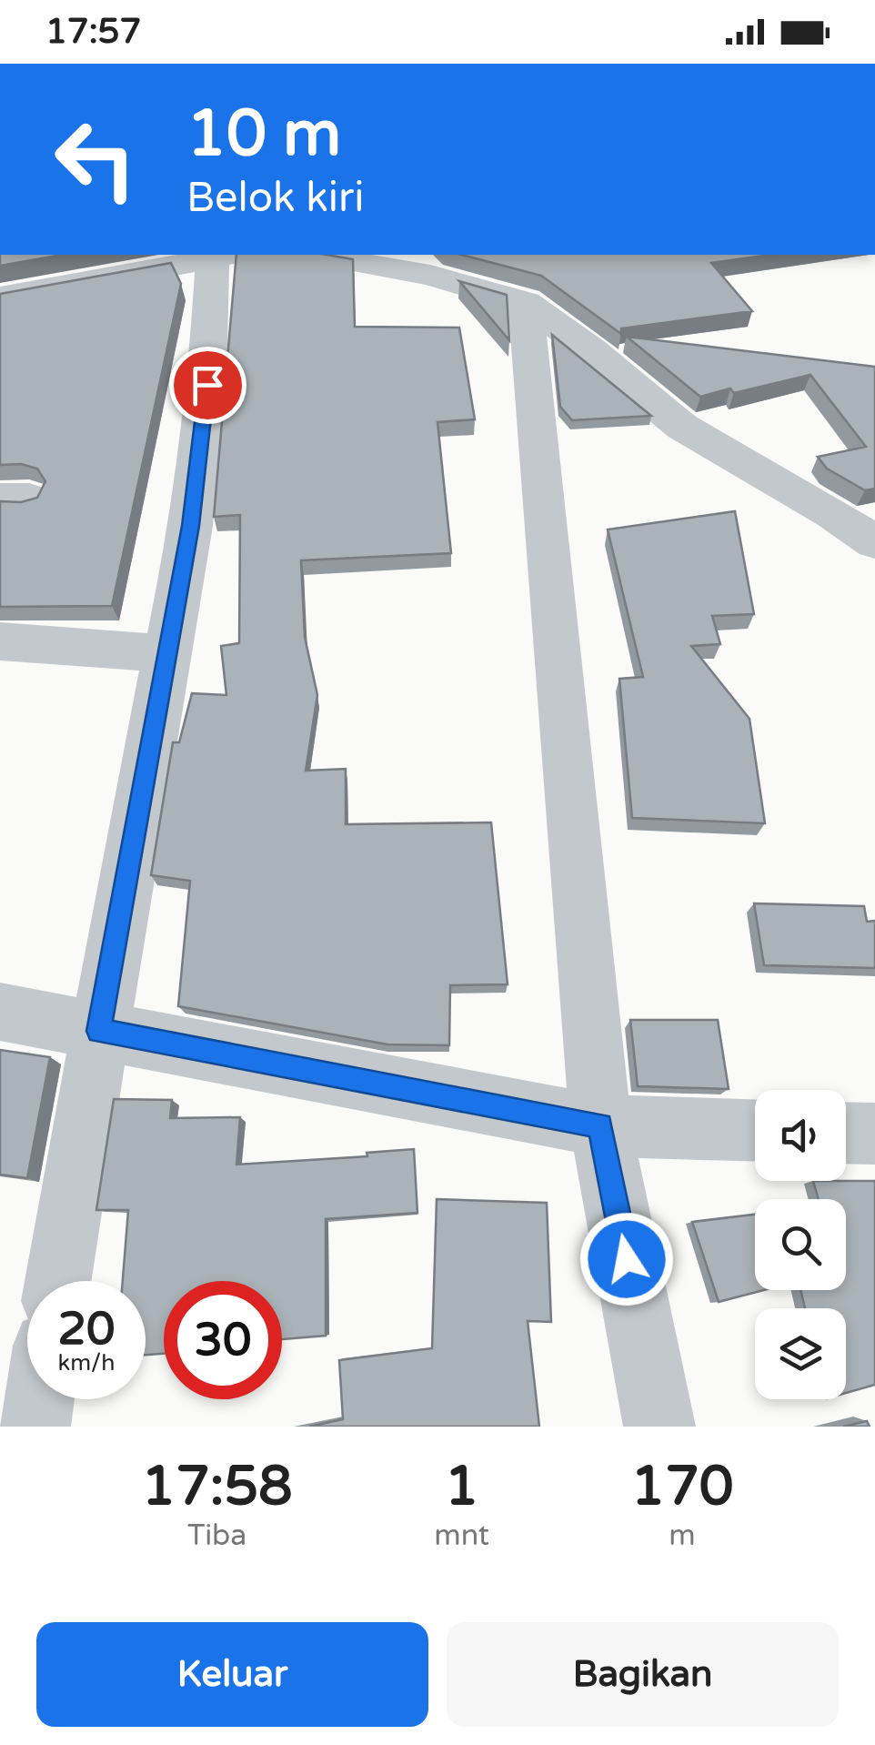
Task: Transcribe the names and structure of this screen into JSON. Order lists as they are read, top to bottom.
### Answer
{
  "page": {
    "status": "17:57",
    "turn": ["10 m", "Belok kiri"],
    "speed": "20 km/h",
    "limit": "30",
    "eta": [
      "17:58",
      "Tiba",
      "1",
      "mnt",
      "170",
      "m"
    ],
    "buttons": ["Keluar", "Bagikan"]
  }
}
